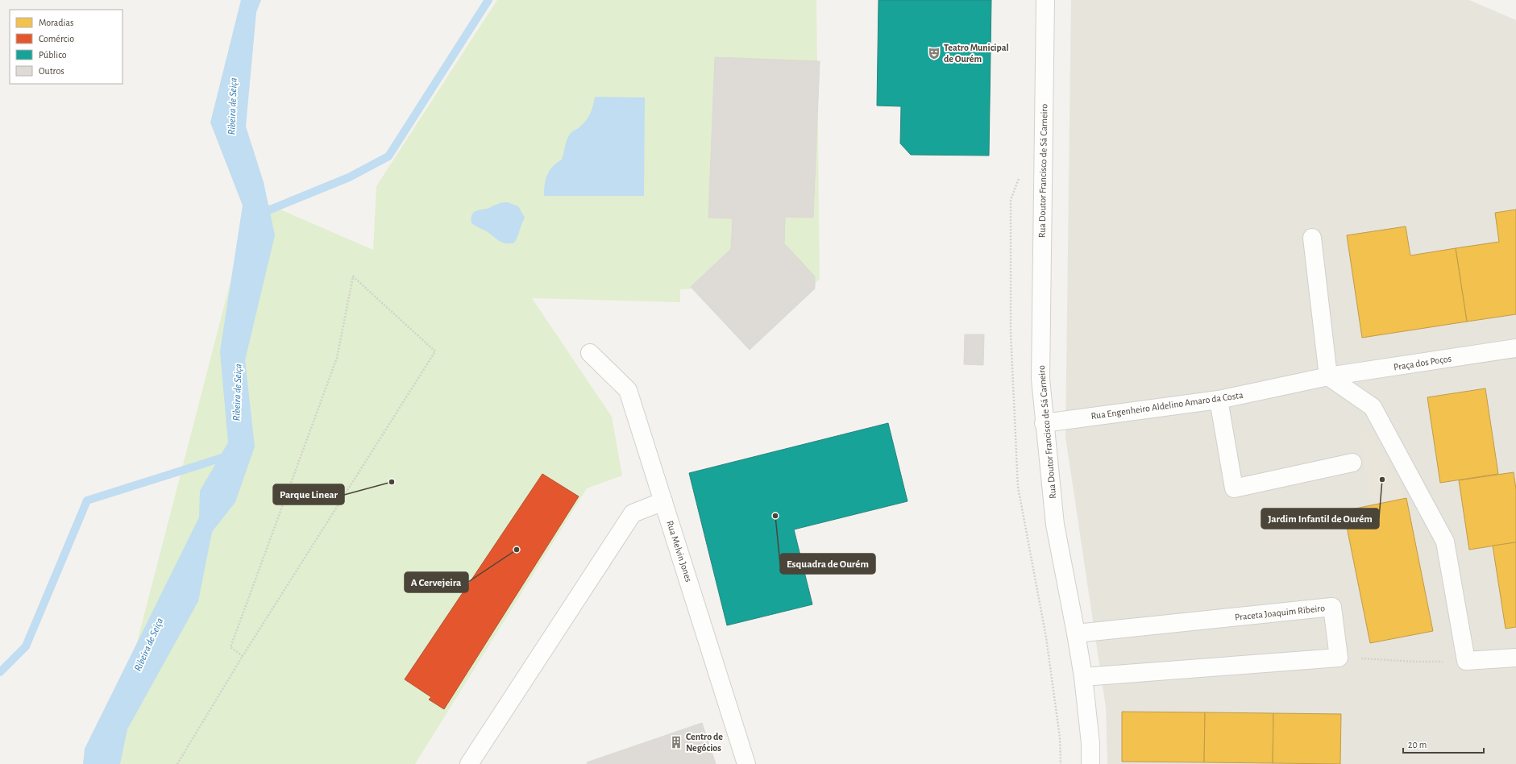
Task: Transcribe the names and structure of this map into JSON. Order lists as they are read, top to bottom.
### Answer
{
  "streets": {
    "street": [
      "Rua Doutor Francisco de Sá Carneiro",
      "Praça dos Poços",
      "Rua Engenheiro Aldelino Amaro da Costa",
      "Rua Melvin Jones",
      "Praceta Joaquim Ribeiro"
    ]
  },
  "crossings": [
    ["Rua Doutor Francisco de Sá Carneiro", "Rua Engenheiro Aldelino Amaro da Costa"],
    ["Rua Doutor Francisco de Sá Carneiro", "Praceta Joaquim Ribeiro"],
    ["Praça dos Poços", "Rua Engenheiro Aldelino Amaro da Costa"]
  ],
  "water": ["Ribeira de Seiça"],
  "places": {
    "theatre": ["Teatro Municipal de Ourém"],
    "other": [
      "Jardim Infantil de Ourém",
      "Parque Linear",
      "Esquadra de Ourém",
      "A Cervejeira"
    ],
    "building": ["Centro de Negócios"]
  },
  "legend": [
    "Moradias",
    "Comércio",
    "Público",
    "Outros"
  ],
  "scale_bar": "20 m"
}
